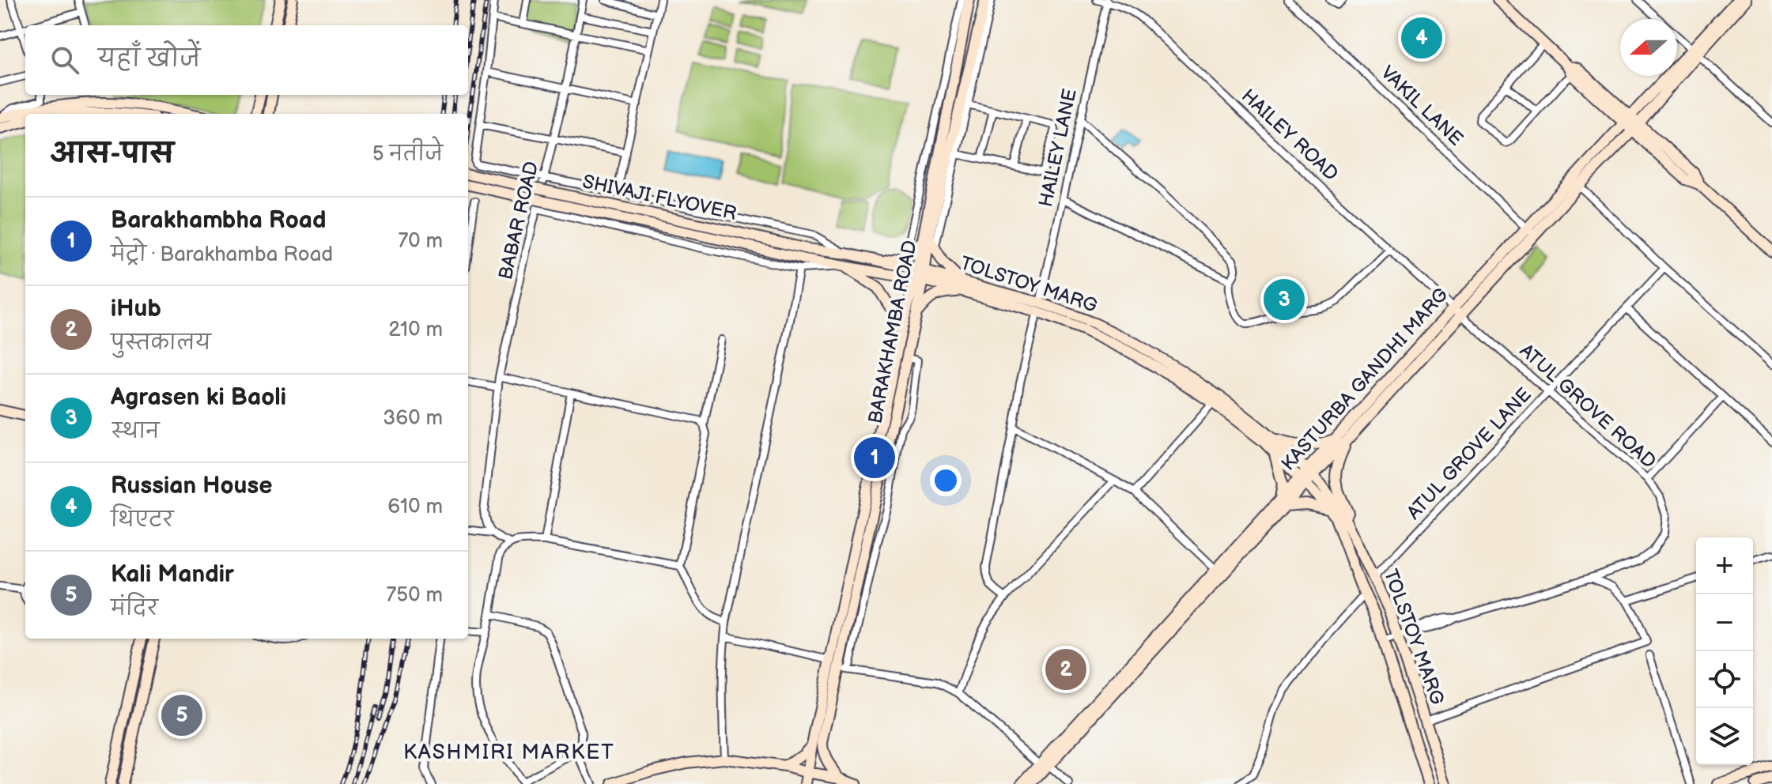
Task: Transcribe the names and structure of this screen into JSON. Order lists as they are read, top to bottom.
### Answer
{
  "streets": {
    "main road": [
      "SHIVAJI FLYOVER",
      "TOLSTOY MARG",
      "BARAKHAMBA ROAD",
      "KASTURBA GANDHI MARG"
    ],
    "street": [
      "VAKIL LANE",
      "HAILEY ROAD",
      "HAILEY LANE",
      "BABAR ROAD",
      "ATUL GROVE ROAD",
      "ATUL GROVE LANE"
    ]
  },
  "crossings": [
    ["VAKIL LANE", "KASTURBA GANDHI MARG"],
    ["HAILEY ROAD", "HAILEY LANE"],
    ["HAILEY ROAD", "KASTURBA GANDHI MARG"],
    ["HAILEY ROAD", "ATUL GROVE ROAD"],
    ["HAILEY LANE", "TOLSTOY MARG"],
    ["SHIVAJI FLYOVER", "TOLSTOY MARG"],
    ["SHIVAJI FLYOVER", "BARAKHAMBA ROAD"],
    ["TOLSTOY MARG", "BARAKHAMBA ROAD"],
    ["TOLSTOY MARG", "KASTURBA GANDHI MARG"],
    ["TOLSTOY MARG", "ATUL GROVE ROAD"],
    ["TOLSTOY MARG", "ATUL GROVE LANE"],
    ["KASTURBA GANDHI MARG", "ATUL GROVE ROAD"],
    ["ATUL GROVE ROAD", "ATUL GROVE LANE"]
  ],
  "districts": ["KASHMIRI MARKET"],
  "north": "left",
  "page": {
    "pins": [
      "4",
      "3",
      "1",
      "2",
      "5"
    ],
    "search": "यहाँ खोजें",
    "heading": ["आस-पास", "5 नतीजे"],
    "list": [
      {
        "mark": "1",
        "name": "Barakhambha Road",
        "note": "मेट्रो · Barakhamba Road",
        "value": "70 m"
      },
      {
        "mark": "2",
        "name": "iHub",
        "note": "पुस्तकालय",
        "value": "210 m"
      },
      {
        "mark": "3",
        "name": "Agrasen ki Baoli",
        "note": "स्थान",
        "value": "360 m"
      },
      {
        "mark": "4",
        "name": "Russian House",
        "note": "थिएटर",
        "value": "610 m"
      },
      {
        "mark": "5",
        "name": "Kali Mandir",
        "note": "मंदिर",
        "value": "750 m"
      }
    ],
    "map_buttons": ["+", "−"]
  }
}
